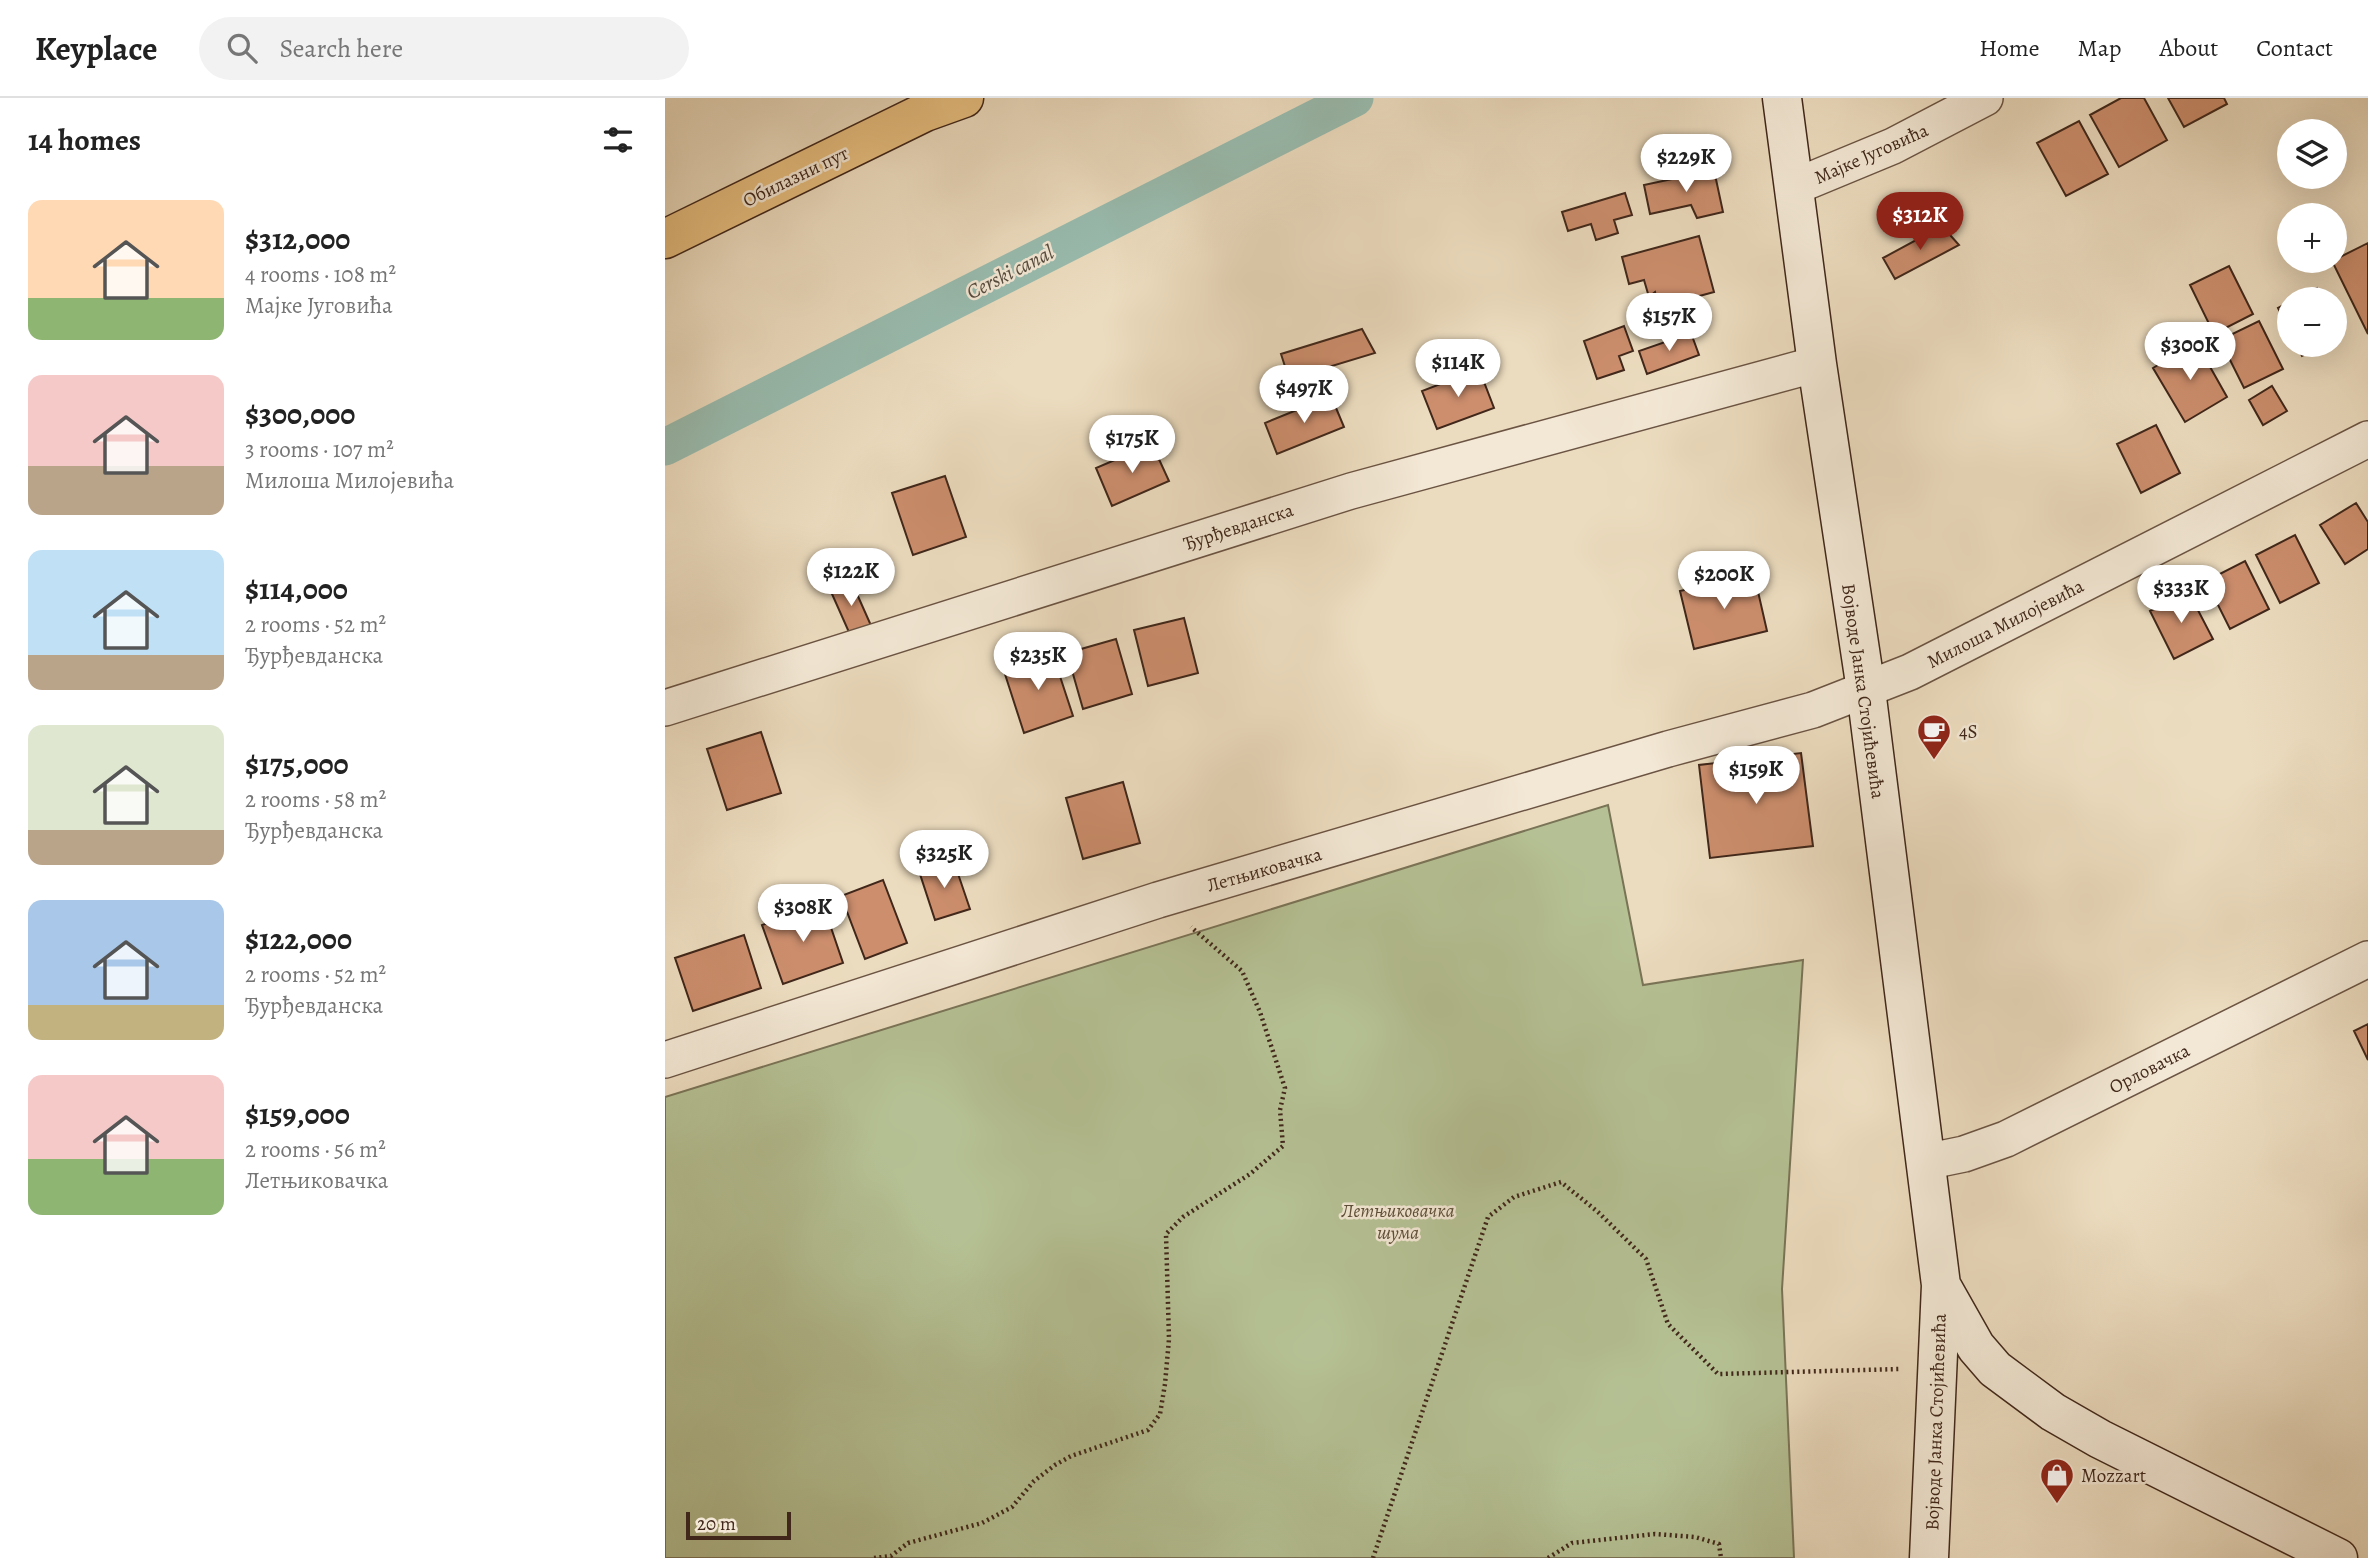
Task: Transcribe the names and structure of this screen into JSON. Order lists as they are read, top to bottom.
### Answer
{
  "streets": {
    "main road": ["Обилазни пут"],
    "street": [
      "Мајке Југовића",
      "Ђурђевданска",
      "Милоша Милојевића",
      "Војводе Јанка Стојићевића",
      "Летњиковачка",
      "Орловачка"
    ]
  },
  "crossings": [
    ["Мајке Југовића", "Војводе Јанка Стојићевића"],
    ["Ђурђевданска", "Војводе Јанка Стојићевића"],
    ["Милоша Милојевића", "Војводе Јанка Стојићевића"],
    ["Милоша Милојевића", "Летњиковачка"],
    ["Војводе Јанка Стојићевића", "Летњиковачка"],
    ["Војводе Јанка Стојићевића", "Орловачка"]
  ],
  "water": ["Cerski canal"],
  "parks": ["Летњиковачка шума"],
  "places": {
    "cafe": ["4S"],
    "shop": ["Mozzart"]
  },
  "scale_bar": "20 m",
  "page": {
    "header": "Keyplace",
    "search": "Search here",
    "nav": [
      "Home",
      "Map",
      "About",
      "Contact"
    ],
    "heading": "14 homes",
    "map_buttons": ["+", "−"],
    "price": [
      "$229K",
      "$312K",
      "$157K",
      "$300K",
      "$114K",
      "$497K",
      "$175K",
      "$122K",
      "$200K",
      "$333K",
      "$235K",
      "$159K",
      "$325K",
      "$308K"
    ],
    "list": [
      {
        "name": "$312,000",
        "note": "4 rooms · 108 m² · Мајке Југовића"
      },
      {
        "name": "$300,000",
        "note": "3 rooms · 107 m² · Милоша Милојевића"
      },
      {
        "name": "$114,000",
        "note": "2 rooms · 52 m² · Ђурђевданска"
      },
      {
        "name": "$175,000",
        "note": "2 rooms · 58 m² · Ђурђевданска"
      },
      {
        "name": "$122,000",
        "note": "2 rooms · 52 m² · Ђурђевданска"
      },
      {
        "name": "$159,000",
        "note": "2 rooms · 56 m² · Летњиковачка"
      }
    ],
    "scale": "20 m"
  }
}
